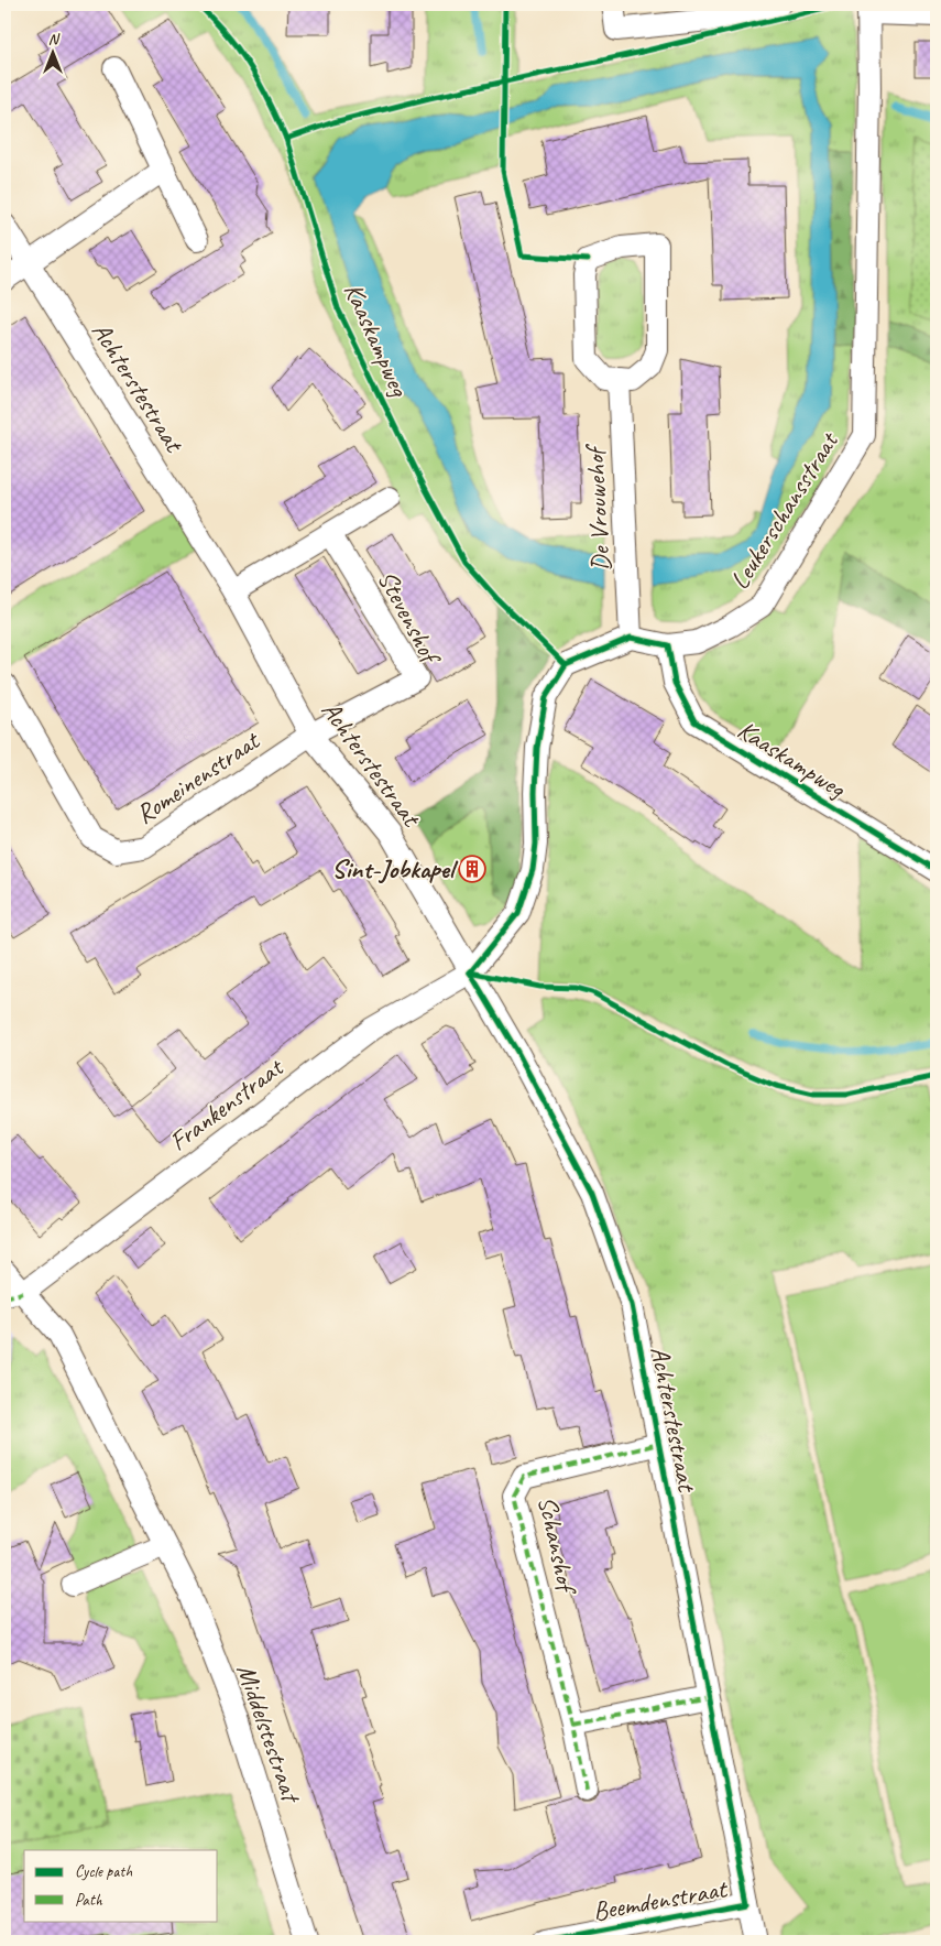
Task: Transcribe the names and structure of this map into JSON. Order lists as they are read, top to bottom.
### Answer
{
  "streets": {
    "street": [
      "Kaaskampweg",
      "Achterstestraat",
      "De Vrouwehof",
      "Leukerschansstraat",
      "Stevenshof",
      "Romeinenstraat",
      "Frankenstraat",
      "Schanshof",
      "Middelstestraat",
      "Beemdenstraat"
    ]
  },
  "crossings": [
    ["Kaaskampweg", "Leukerschansstraat"],
    ["Achterstestraat", "Stevenshof"],
    ["Achterstestraat", "Romeinenstraat"],
    ["Achterstestraat", "Frankenstraat"],
    ["Achterstestraat", "Schanshof"],
    ["Achterstestraat", "Beemdenstraat"],
    ["De Vrouwehof", "Leukerschansstraat"],
    ["Stevenshof", "Romeinenstraat"],
    ["Frankenstraat", "Middelstestraat"]
  ],
  "places": {
    "building": ["Sint-Jobkapel"]
  },
  "legend": ["Cycle path", "Path"],
  "north": "top"
}
